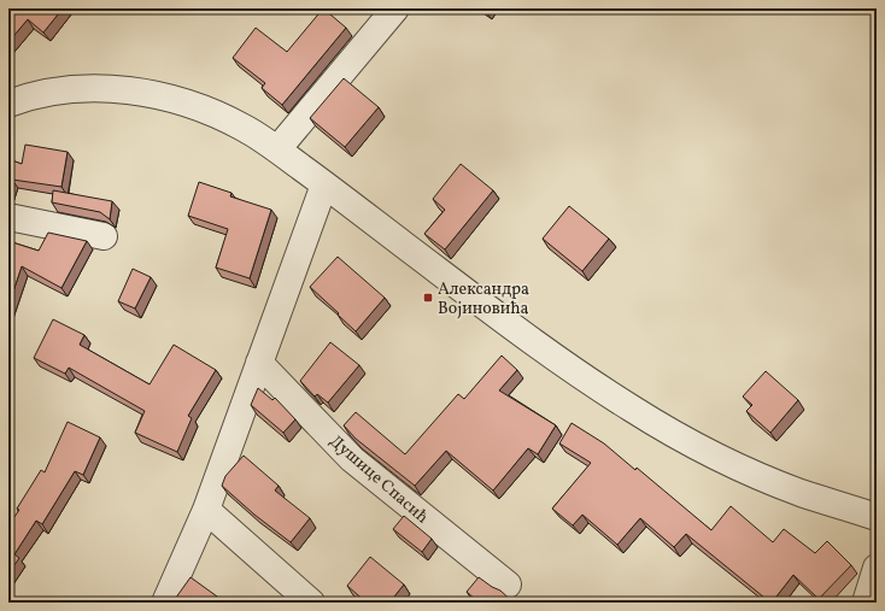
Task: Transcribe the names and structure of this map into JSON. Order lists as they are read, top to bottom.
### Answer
{
  "streets": {
    "street": ["Душице Спасић"]
  },
  "places": {
    "transit": ["Александра Војиновића"]
  }
}
